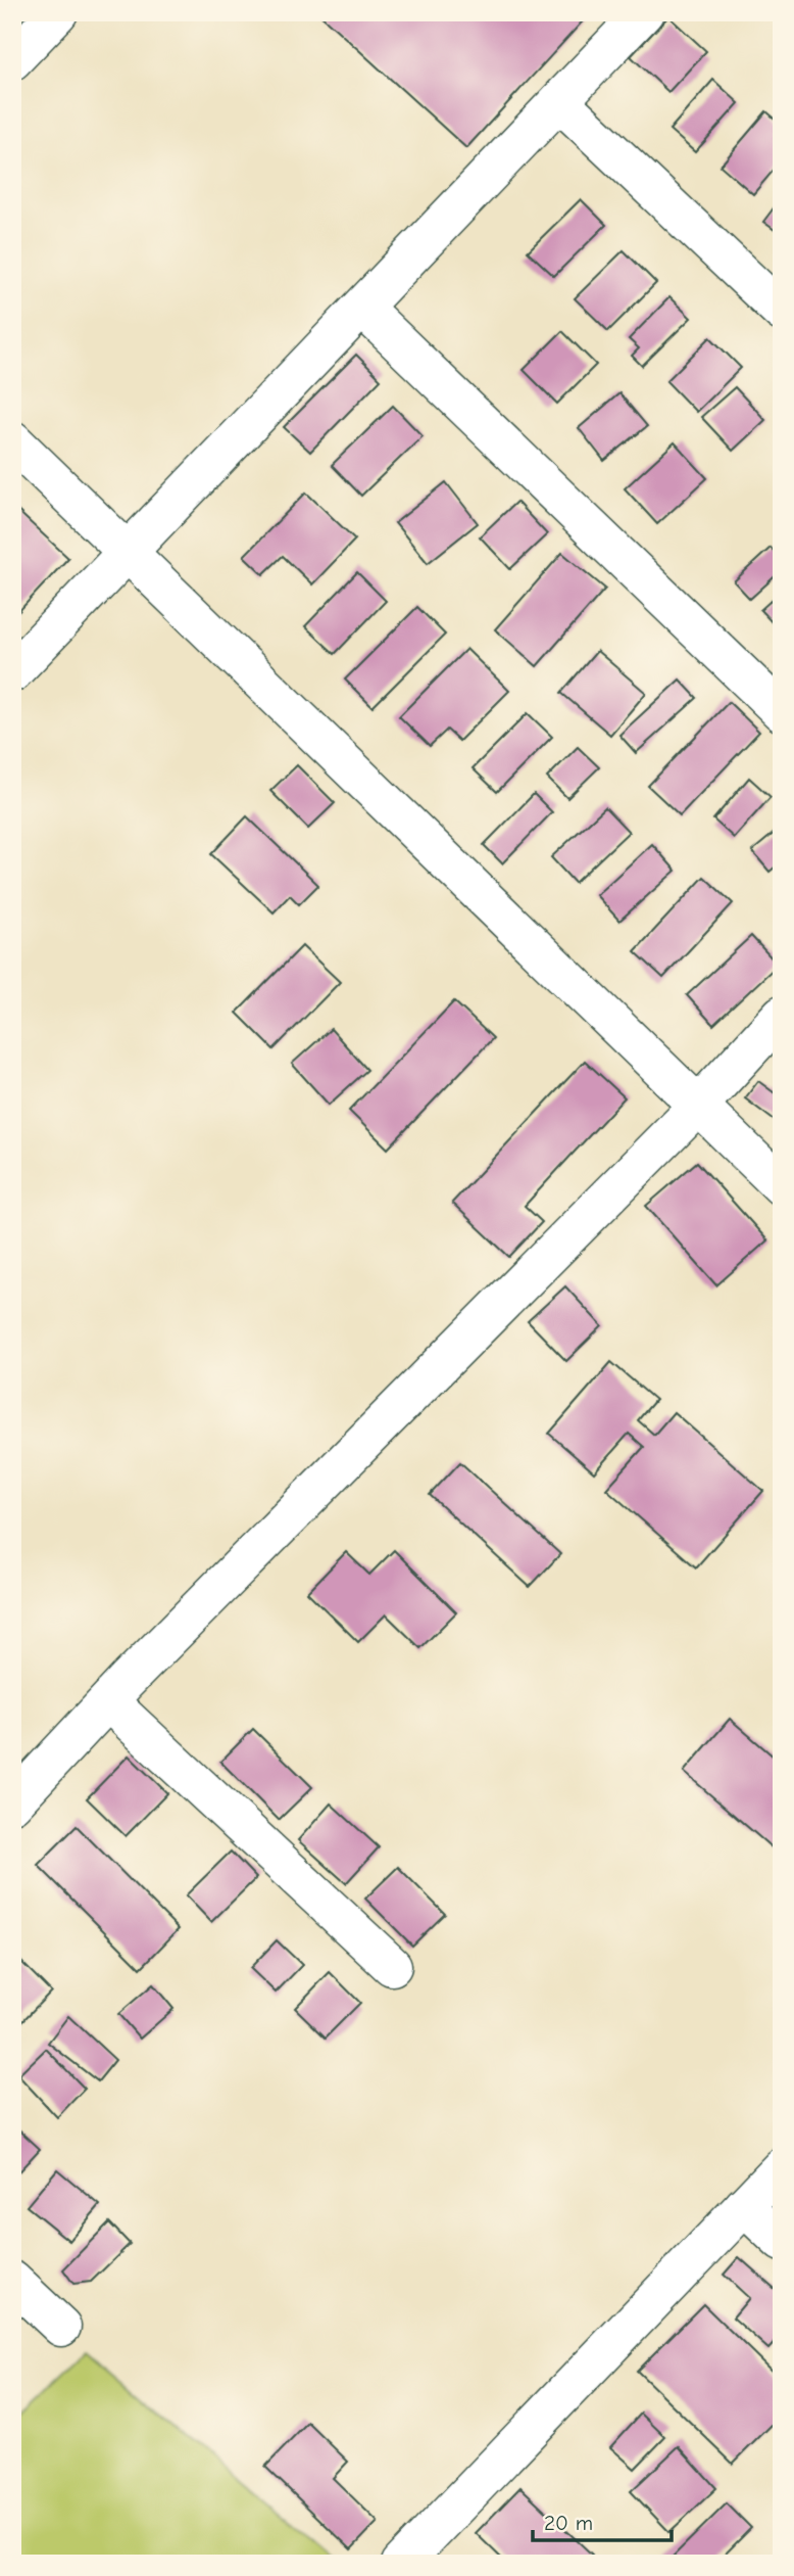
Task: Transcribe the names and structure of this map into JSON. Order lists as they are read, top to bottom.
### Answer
{
  "scale_bar": "20 m"
}
